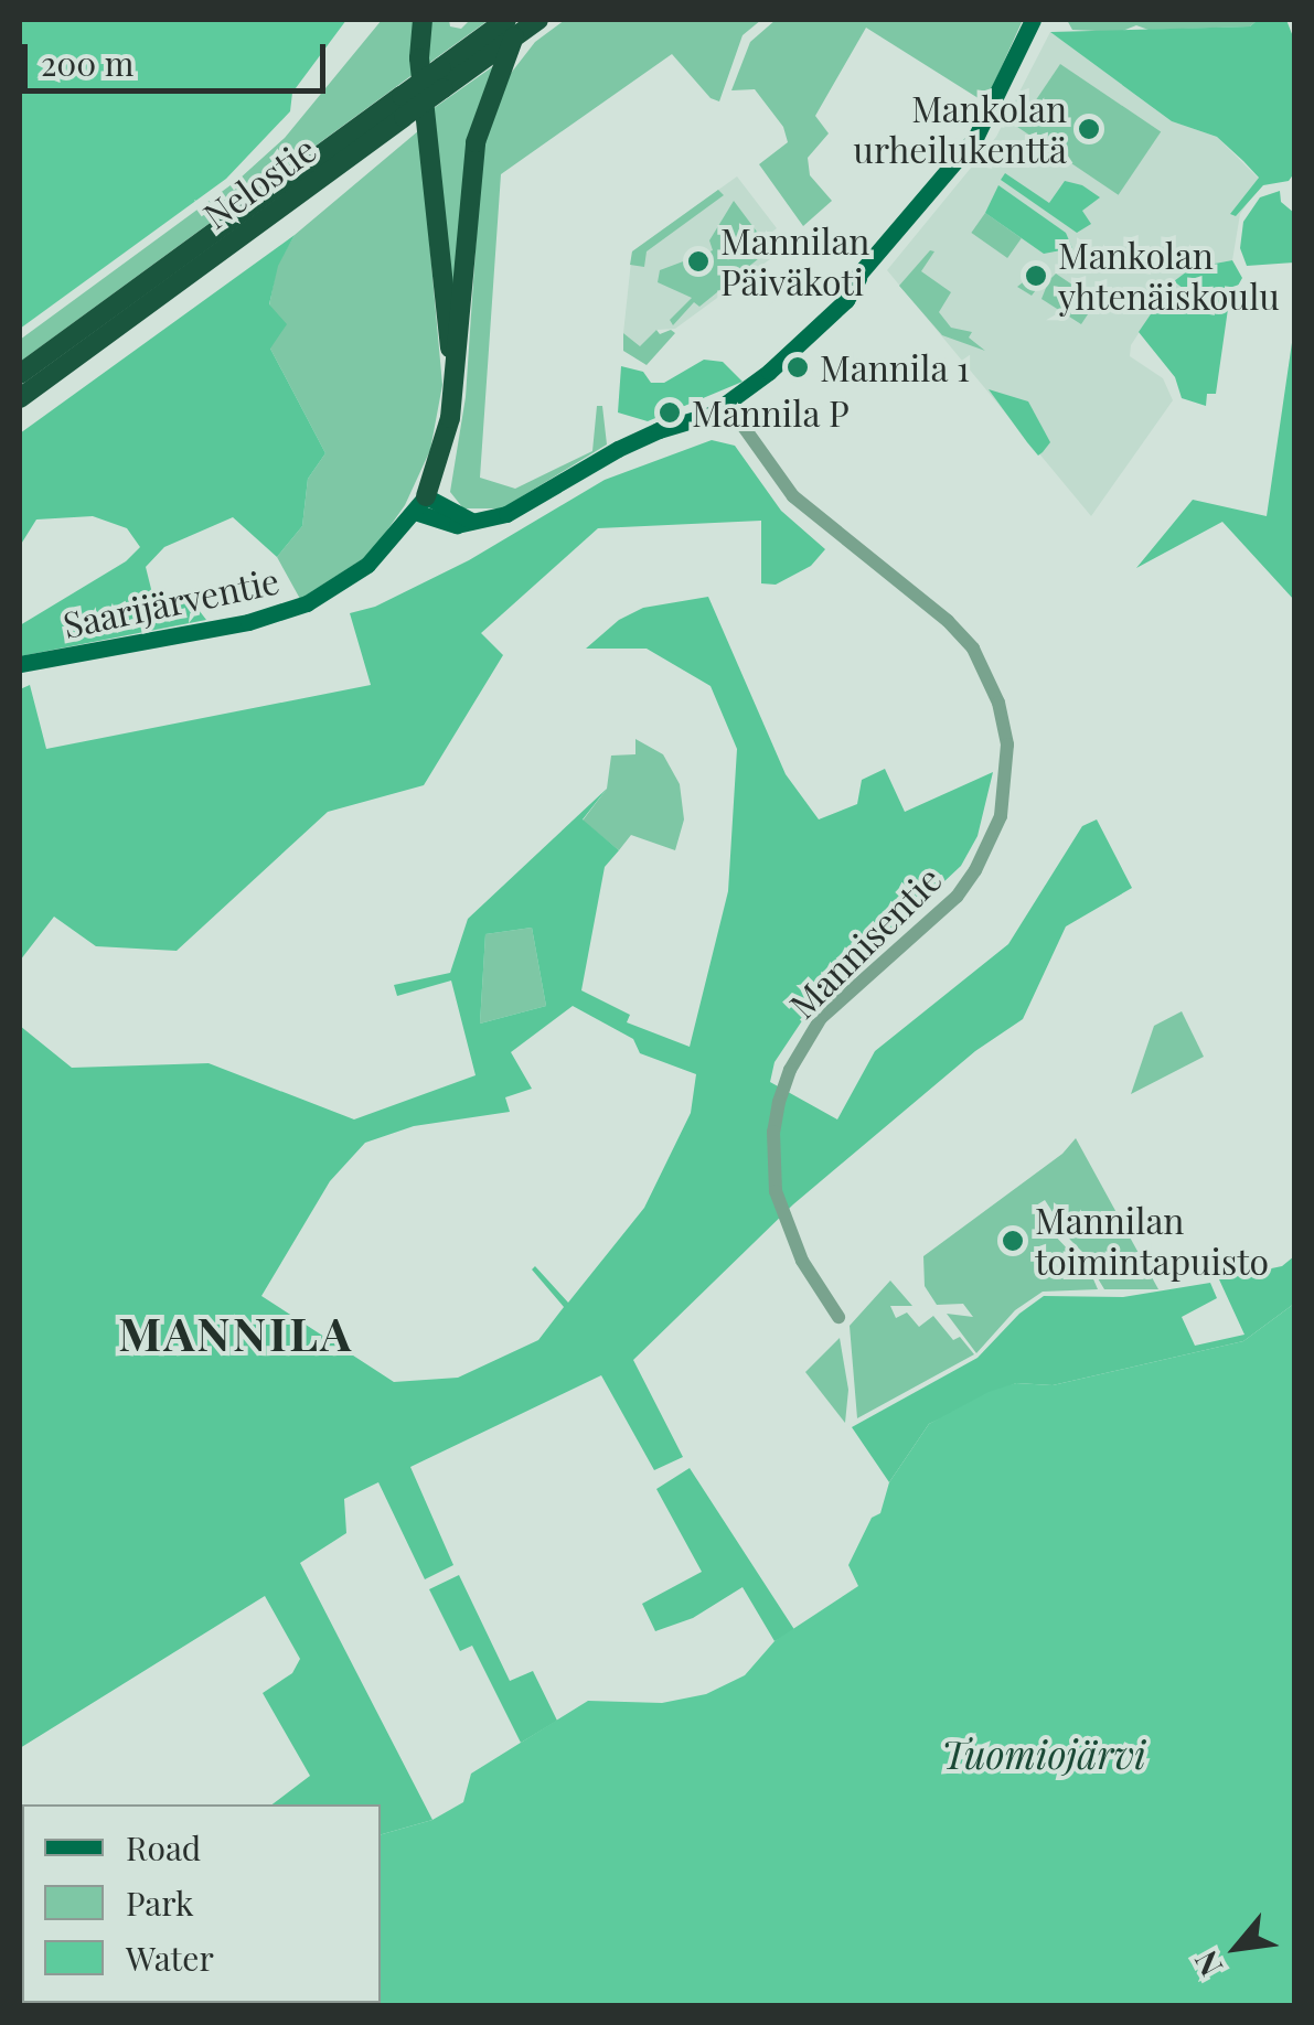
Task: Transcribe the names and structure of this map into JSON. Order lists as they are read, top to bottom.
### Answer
{
  "streets": {
    "highway": ["Nelostie"],
    "main road": ["Saarijärventie"],
    "street": ["Mannisentie"]
  },
  "districts": ["MANNILA"],
  "water": ["Tuomiojärvi"],
  "places": [
    "Mankolan urheilukenttä",
    "Mannilan Päiväkoti",
    "Mankolan yhtenäiskoulu",
    "Mannila 1",
    "Mannila P",
    "Mannilan toimintapuisto"
  ],
  "legend": ["Road", "Park", "Water"],
  "scale_bar": "200 m",
  "north": "bottom left"
}
